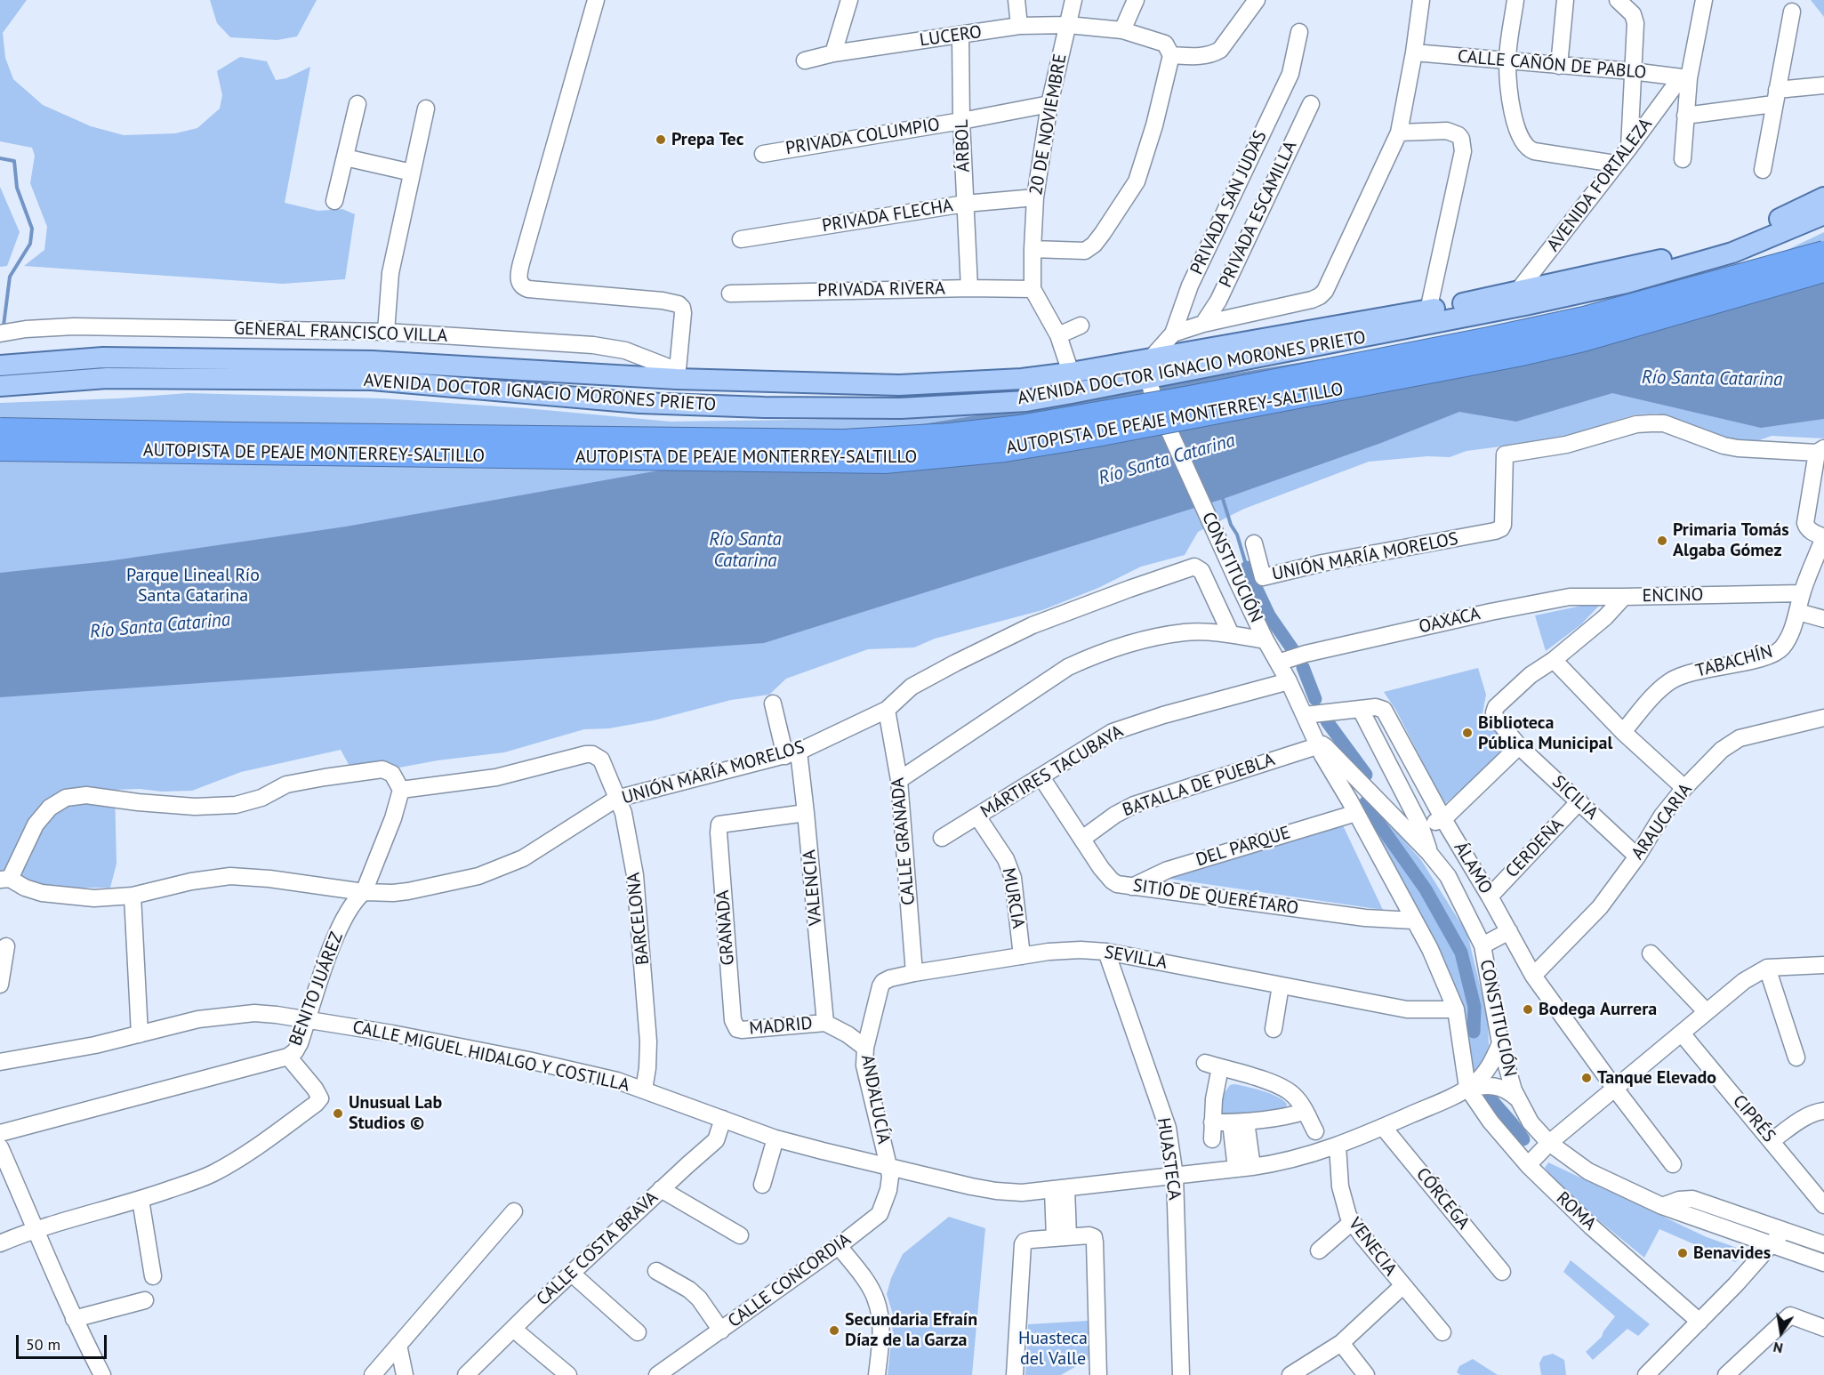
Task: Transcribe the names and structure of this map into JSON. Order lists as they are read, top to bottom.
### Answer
{
  "streets": {
    "highway": ["AUTOPISTA DE PEAJE MONTERREY-SALTILLO"],
    "main road": ["AVENIDA DOCTOR IGNACIO MORONES PRIETO"],
    "street": [
      "LUCERO",
      "CALLE CAÑÓN DE PABLO",
      "20 DE NOVIEMBRE",
      "PRIVADA COLUMPIO",
      "ÁRBOL",
      "AVENIDA FORTALEZA",
      "PRIVADA SAN JUDAS",
      "PRIVADA ESCAMILLA",
      "PRIVADA FLECHA",
      "PRIVADA RIVERA",
      "GENERAL FRANCISCO VILLA",
      "UNIÓN MARÍA MORELOS",
      "CONSTITUCIÓN",
      "ENCINO",
      "OAXACA",
      "TABACHÍN",
      "MÁRTIRES TACUBAYA",
      "BATALLA DE PUEBLA",
      "SICILIA",
      "ARAUCARIA",
      "CALLE GRANADA",
      "DEL PARQUE",
      "CERDEÑA",
      "ÁLAMO",
      "VALENCIA",
      "SITIO DE QUERÉTARO",
      "MURCIA",
      "BARCELONA",
      "GRANADA",
      "SEVILLA",
      "BENITO JUÁREZ",
      "MADRID",
      "CALLE MIGUEL HIDALGO Y COSTILLA",
      "ANDALUCÍA",
      "CIPRÉS",
      "HUASTECA",
      "CÓRCEGA",
      "ROMA",
      "VENECIA",
      "CALLE COSTA BRAVA",
      "CALLE CONCORDIA"
    ]
  },
  "crossings": [
    ["LUCERO", "20 DE NOVIEMBRE"],
    ["LUCERO", "ÁRBOL"],
    ["CALLE CAÑÓN DE PABLO", "AVENIDA FORTALEZA"],
    ["20 DE NOVIEMBRE", "PRIVADA COLUMPIO"],
    ["20 DE NOVIEMBRE", "PRIVADA FLECHA"],
    ["20 DE NOVIEMBRE", "PRIVADA RIVERA"],
    ["20 DE NOVIEMBRE", "AVENIDA DOCTOR IGNACIO MORONES PRIETO"],
    ["PRIVADA COLUMPIO", "ÁRBOL"],
    ["ÁRBOL", "PRIVADA FLECHA"],
    ["ÁRBOL", "PRIVADA RIVERA"],
    ["AVENIDA FORTALEZA", "AVENIDA DOCTOR IGNACIO MORONES PRIETO"],
    ["GENERAL FRANCISCO VILLA", "AVENIDA DOCTOR IGNACIO MORONES PRIETO"],
    ["AVENIDA DOCTOR IGNACIO MORONES PRIETO", "CONSTITUCIÓN"],
    ["UNIÓN MARÍA MORELOS", "TABACHÍN"],
    ["UNIÓN MARÍA MORELOS", "CALLE GRANADA"],
    ["UNIÓN MARÍA MORELOS", "VALENCIA"],
    ["UNIÓN MARÍA MORELOS", "BARCELONA"],
    ["UNIÓN MARÍA MORELOS", "BENITO JUÁREZ"],
    ["CONSTITUCIÓN", "OAXACA"],
    ["CONSTITUCIÓN", "MÁRTIRES TACUBAYA"],
    ["CONSTITUCIÓN", "BATALLA DE PUEBLA"],
    ["CONSTITUCIÓN", "DEL PARQUE"],
    ["CONSTITUCIÓN", "ÁLAMO"],
    ["CONSTITUCIÓN", "SITIO DE QUERÉTARO"],
    ["CONSTITUCIÓN", "SEVILLA"],
    ["CONSTITUCIÓN", "CALLE MIGUEL HIDALGO Y COSTILLA"],
    ["CONSTITUCIÓN", "ROMA"],
    ["ENCINO", "OAXACA"],
    ["ENCINO", "TABACHÍN"],
    ["ENCINO", "SICILIA"],
    ["MÁRTIRES TACUBAYA", "SITIO DE QUERÉTARO"],
    ["MÁRTIRES TACUBAYA", "MURCIA"],
    ["BATALLA DE PUEBLA", "SITIO DE QUERÉTARO"],
    ["SICILIA", "ARAUCARIA"],
    ["SICILIA", "CERDEÑA"],
    ["ARAUCARIA", "ÁLAMO"],
    ["CALLE GRANADA", "SEVILLA"],
    ["DEL PARQUE", "SITIO DE QUERÉTARO"],
    ["CERDEÑA", "ÁLAMO"],
    ["VALENCIA", "GRANADA"],
    ["VALENCIA", "MADRID"],
    ["VALENCIA", "ANDALUCÍA"],
    ["MURCIA", "SEVILLA"],
    ["BARCELONA", "BENITO JUÁREZ"],
    ["BARCELONA", "CALLE MIGUEL HIDALGO Y COSTILLA"],
    ["GRANADA", "MADRID"],
    ["SEVILLA", "ANDALUCÍA"],
    ["SEVILLA", "HUASTECA"],
    ["BENITO JUÁREZ", "CALLE MIGUEL HIDALGO Y COSTILLA"],
    ["MADRID", "ANDALUCÍA"],
    ["CALLE MIGUEL HIDALGO Y COSTILLA", "ANDALUCÍA"],
    ["CALLE MIGUEL HIDALGO Y COSTILLA", "HUASTECA"],
    ["CALLE MIGUEL HIDALGO Y COSTILLA", "CÓRCEGA"],
    ["CALLE MIGUEL HIDALGO Y COSTILLA", "ROMA"],
    ["CALLE MIGUEL HIDALGO Y COSTILLA", "VENECIA"],
    ["CALLE MIGUEL HIDALGO Y COSTILLA", "CALLE COSTA BRAVA"],
    ["CALLE MIGUEL HIDALGO Y COSTILLA", "CALLE CONCORDIA"],
    ["ANDALUCÍA", "CALLE CONCORDIA"]
  ],
  "water": ["Río Santa Catarina"],
  "parks": ["Parque Lineal Río Santa Catarina", "Huasteca del Valle"],
  "places": [
    "Prepa Tec",
    "Primaria Tomás Algaba Gómez",
    "Biblioteca Pública Municipal",
    "Bodega Aurrera",
    "Tanque Elevado",
    "Unusual Lab Studios ©",
    "Benavides",
    "Secundaria Efraín Díaz de la Garza"
  ],
  "scale_bar": "50 m",
  "north": "bottom"
}
